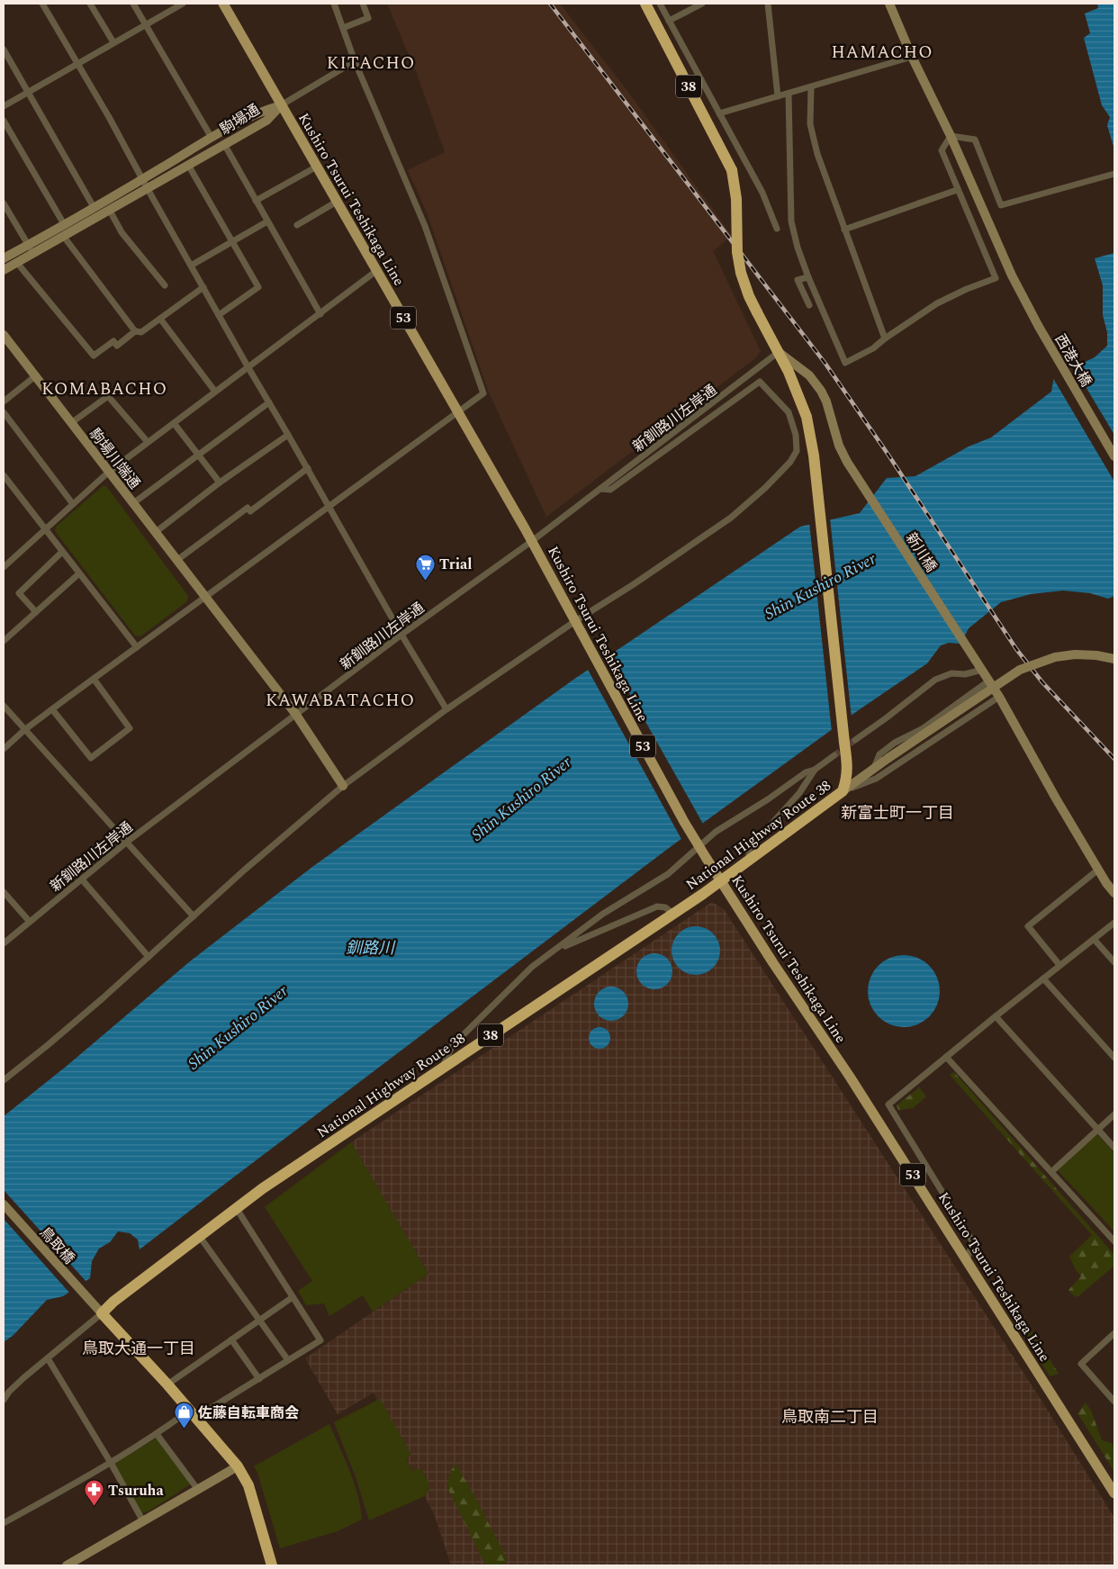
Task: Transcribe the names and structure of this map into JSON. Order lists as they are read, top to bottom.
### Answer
{
  "streets": {
    "highway": ["38", "National Highway Route 38"],
    "main road": ["Kushiro Tsurui Teshikaga Line", "53"],
    "street": [
      "駒場通",
      "西港大橋",
      "新釧路川左岸通",
      "駒場川端通",
      "新川橋",
      "鳥取橋"
    ]
  },
  "crossings": [
    ["駒場通", "Kushiro Tsurui Teshikaga Line"],
    ["Kushiro Tsurui Teshikaga Line", "新釧路川左岸通"],
    ["Kushiro Tsurui Teshikaga Line", "National Highway Route 38"],
    ["新釧路川左岸通", "駒場川端通"],
    ["新釧路川左岸通", "新川橋"],
    ["新釧路川左岸通", "National Highway Route 38"],
    ["新川橋", "National Highway Route 38"],
    ["National Highway Route 38", "鳥取橋"]
  ],
  "districts": [
    "HAMACHO",
    "KITACHO",
    "KOMABACHO",
    "KAWABATACHO",
    "新富士町一丁目",
    "鳥取大通一丁目",
    "鳥取南二丁目"
  ],
  "water": ["Shin Kushiro River", "釧路川"],
  "places": {
    "supermarket": ["Trial"],
    "shop": ["佐藤自転車商会"],
    "pharmacy": ["Tsuruha"]
  }
}
